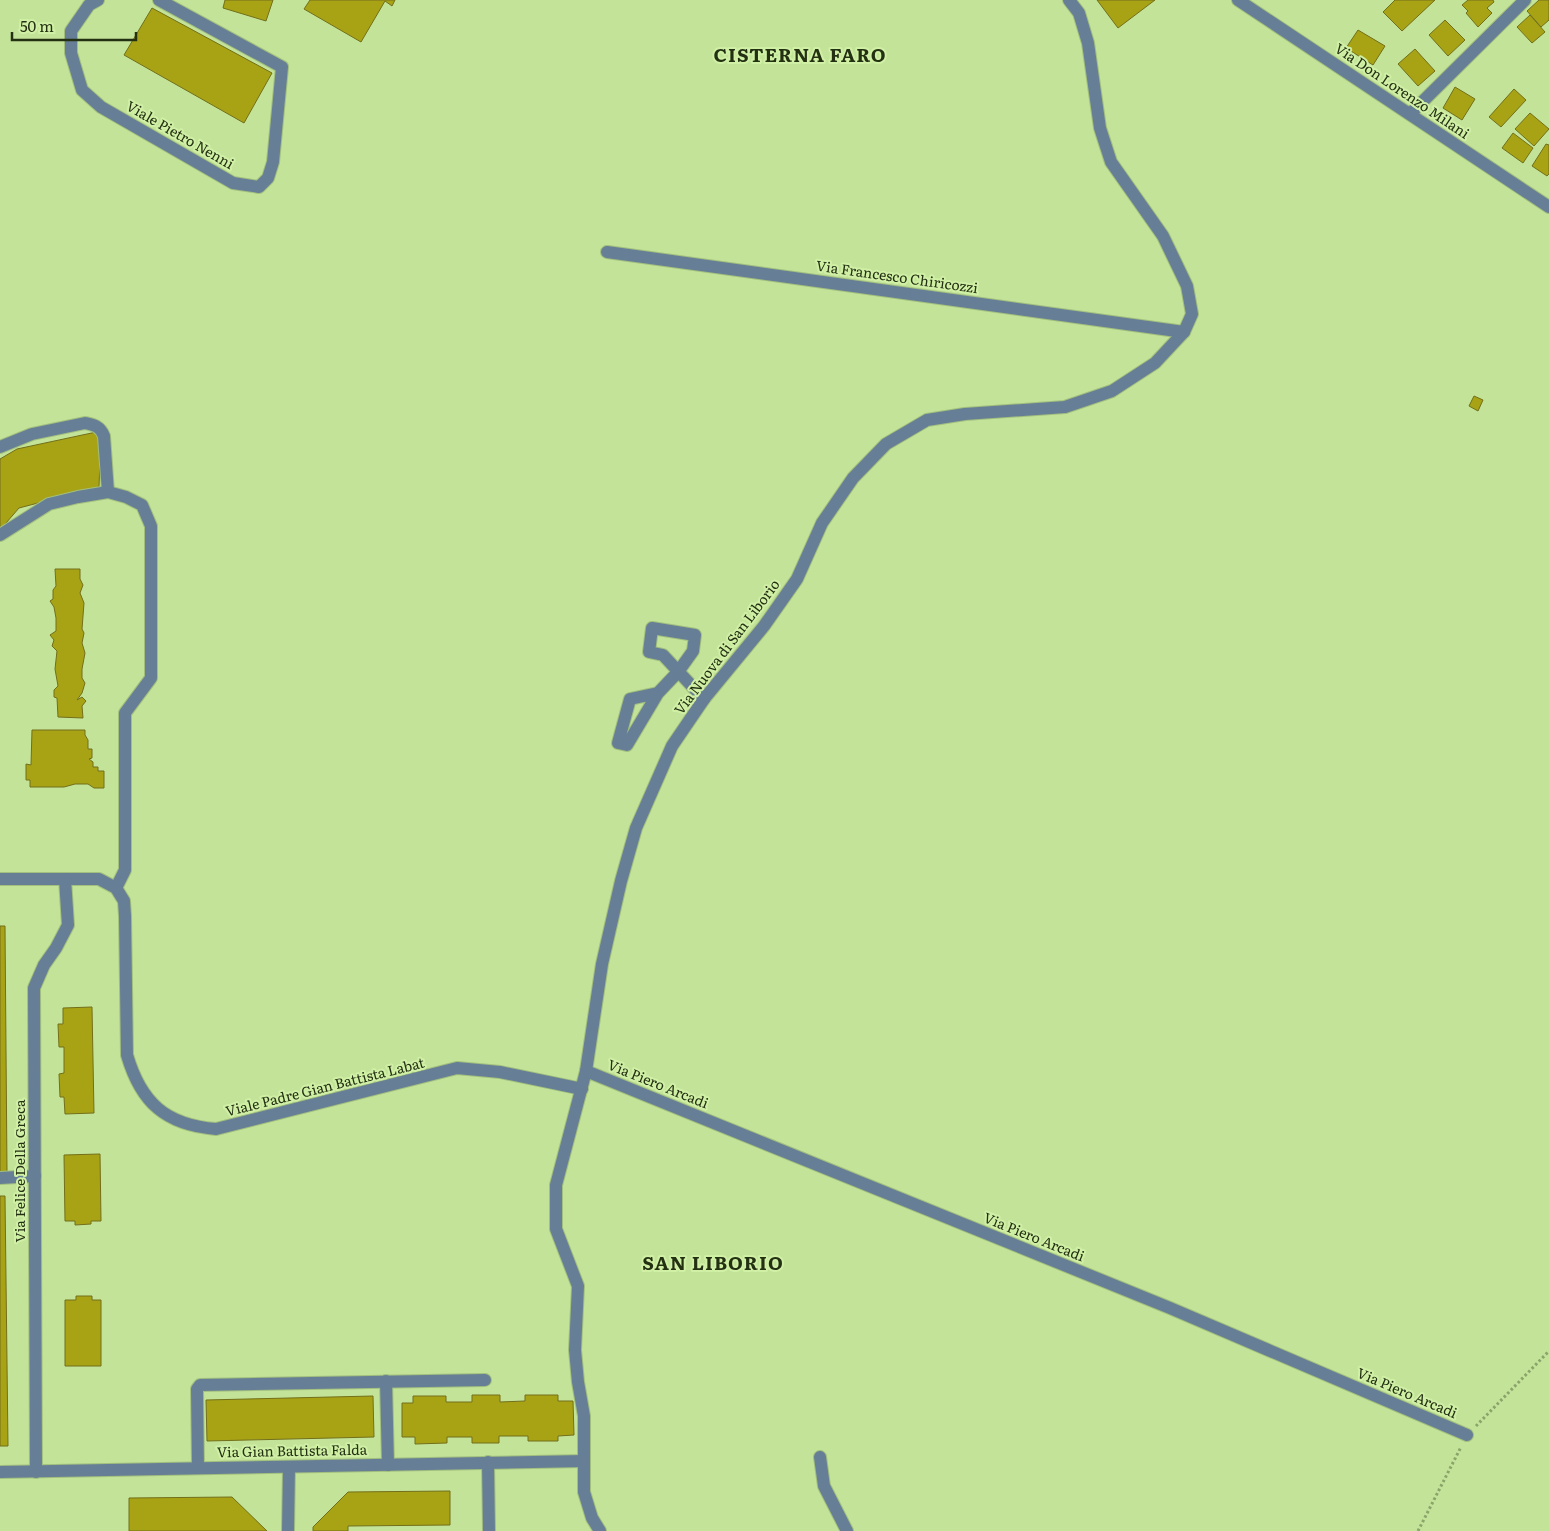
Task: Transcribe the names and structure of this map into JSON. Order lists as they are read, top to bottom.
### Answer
{
  "streets": {
    "street": [
      "Via Don Lorenzo Milani",
      "Viale Pietro Nenni",
      "Via Francesco Chiricozzi",
      "Via Nuova di San Liborio",
      "Via Piero Arcadi",
      "Viale Padre Gian Battista Labat",
      "Via Felice Della Greca",
      "Via Gian Battista Falda"
    ]
  },
  "crossings": [
    ["Via Francesco Chiricozzi", "Via Nuova di San Liborio"],
    ["Via Nuova di San Liborio", "Via Piero Arcadi"],
    ["Via Nuova di San Liborio", "Viale Padre Gian Battista Labat"],
    ["Via Nuova di San Liborio", "Via Gian Battista Falda"],
    ["Via Felice Della Greca", "Via Gian Battista Falda"]
  ],
  "districts": ["CISTERNA FARO", "SAN LIBORIO"],
  "scale_bar": "50 m"
}
